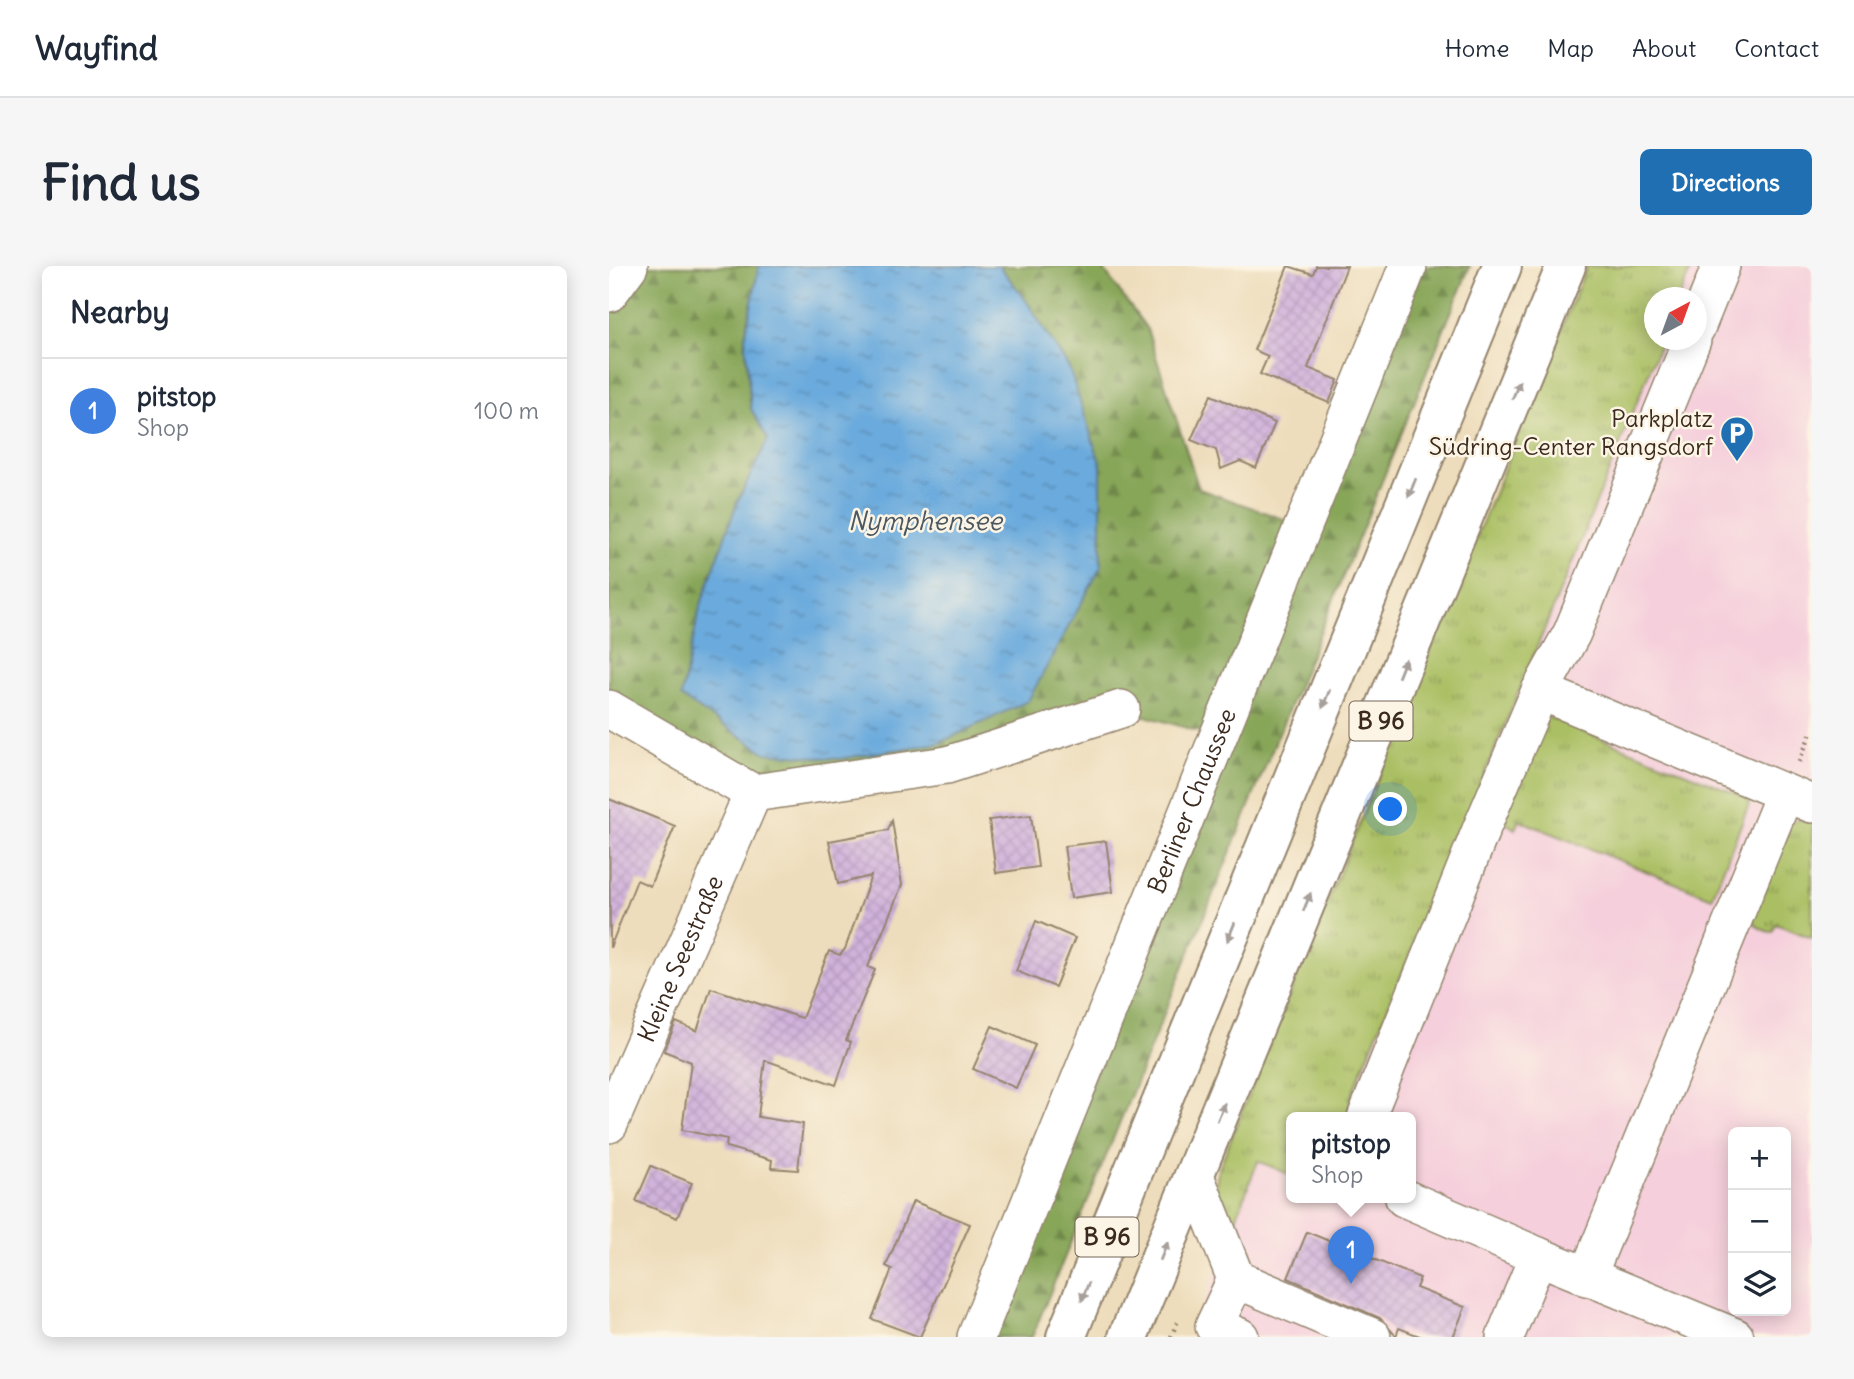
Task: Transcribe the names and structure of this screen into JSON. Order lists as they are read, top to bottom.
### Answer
{
  "streets": {
    "main road": ["B 96"],
    "street": ["Berliner Chaussee", "Kleine Seestraße"]
  },
  "water": ["Nymphensee"],
  "places": {
    "parking": ["Parkplatz Südring-Center Rangsdorf"]
  },
  "north": "top right",
  "page": {
    "header": "Wayfind",
    "nav": [
      "Home",
      "Map",
      "About",
      "Contact"
    ],
    "buttons": "Directions",
    "title": "Find us",
    "heading": "Nearby",
    "list": [
      {
        "mark": "1",
        "name": "pitstop",
        "note": "Shop",
        "value": "100 m"
      }
    ],
    "popup": ["pitstop", "Shop"],
    "map_buttons": ["+", "−"],
    "pins": "1"
  }
}
